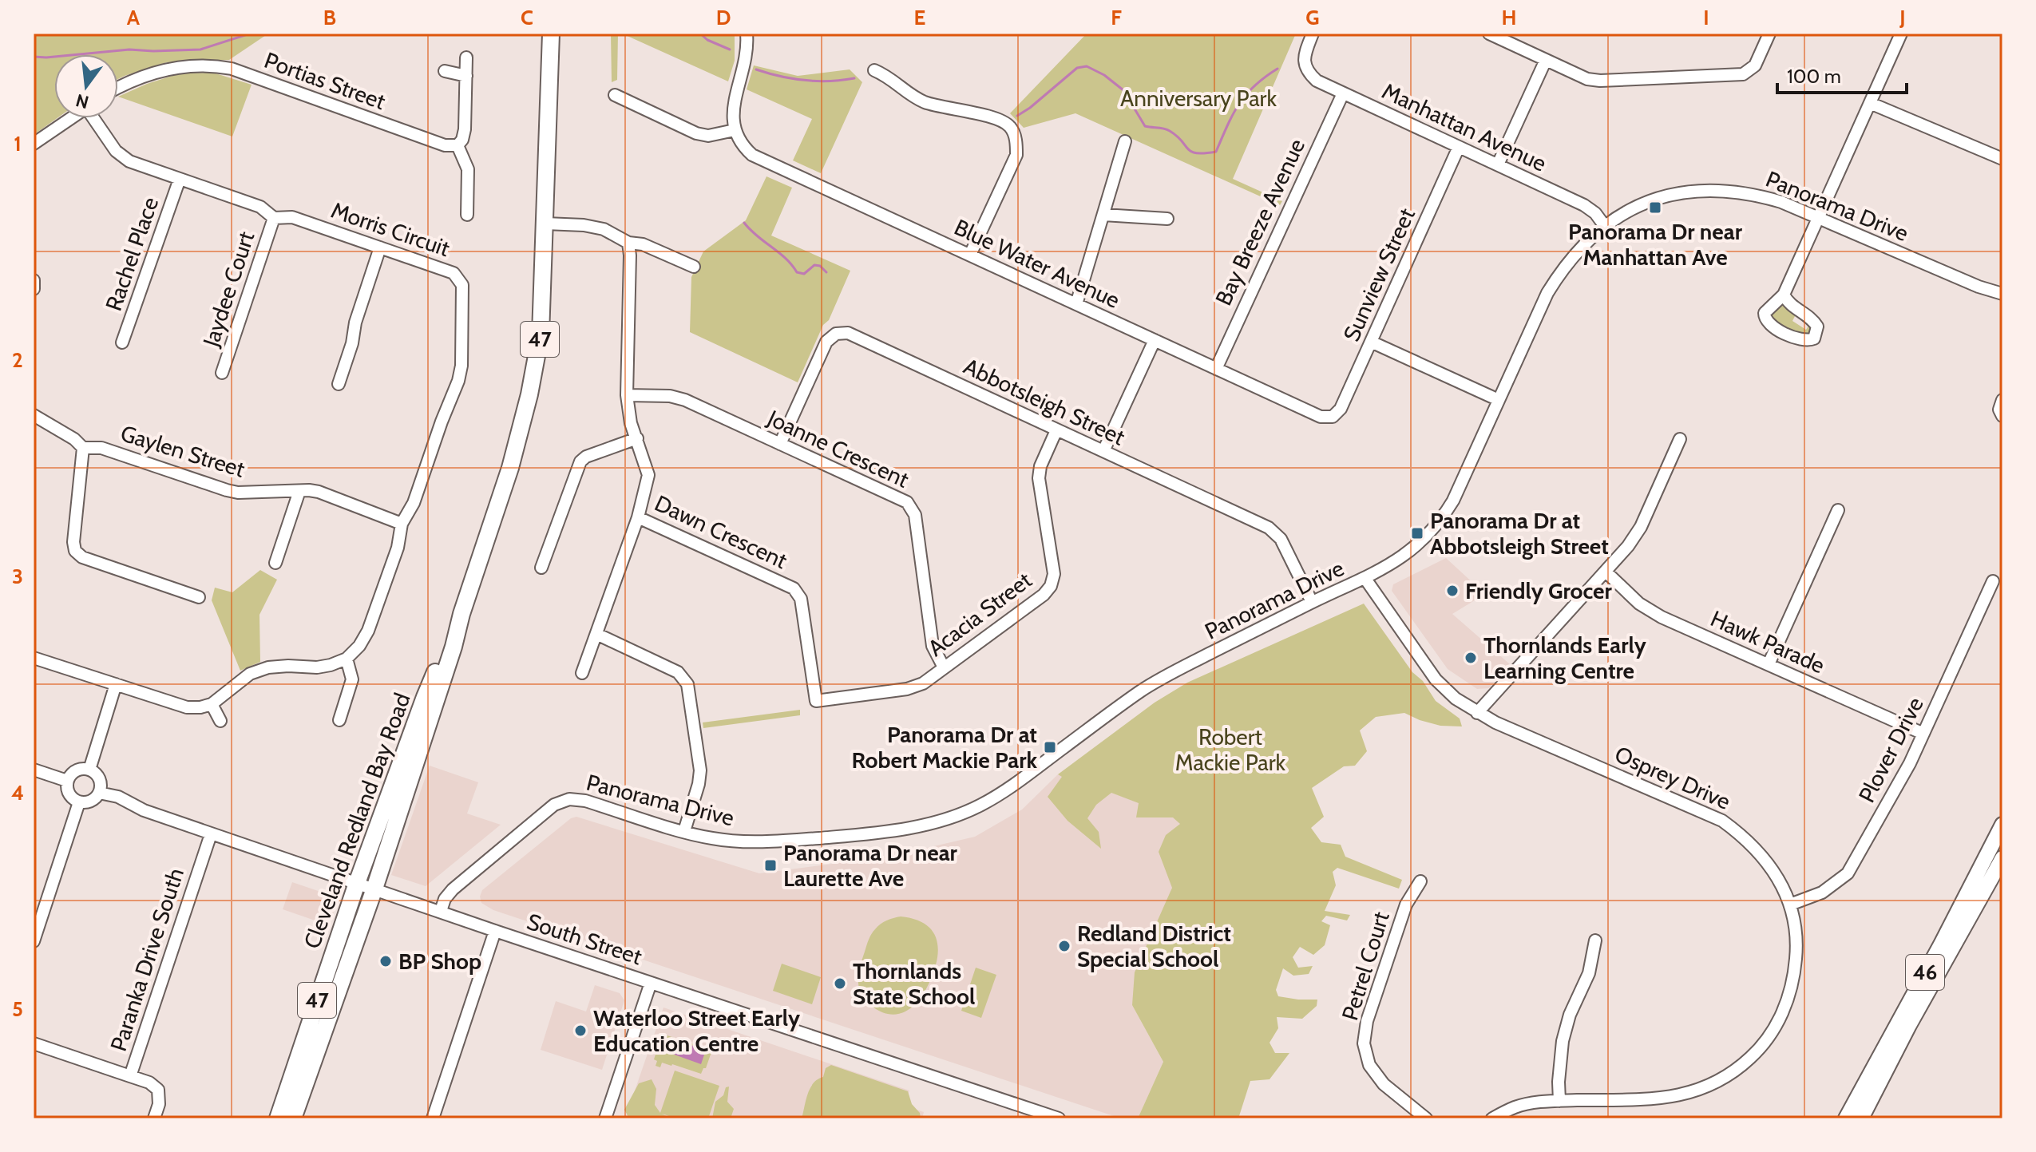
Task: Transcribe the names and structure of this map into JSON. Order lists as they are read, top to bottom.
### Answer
{
  "streets": {
    "highway": ["47", "Cleveland Redland Bay Road"],
    "main road": ["46"],
    "street": [
      "Portias Street",
      "Manhattan Avenue",
      "Panorama Drive",
      "Bay Breeze Avenue",
      "Morris Circuit",
      "Rachel Place",
      "Blue Water Avenue",
      "Sunview Street",
      "Jaydee Court",
      "Abbotsleigh Street",
      "Joanne Crescent",
      "Gaylen Street",
      "Dawn Crescent",
      "Acacia Street",
      "Hawk Parade",
      "Plover Drive",
      "Osprey Drive",
      "South Street",
      "Paranka Drive South",
      "Petrel Court"
    ]
  },
  "crossings": [
    ["Manhattan Avenue", "Panorama Drive"],
    ["Manhattan Avenue", "Bay Breeze Avenue"],
    ["Manhattan Avenue", "Sunview Street"],
    ["Panorama Drive", "Abbotsleigh Street"],
    ["Panorama Drive", "Osprey Drive"],
    ["Panorama Drive", "South Street"],
    ["Bay Breeze Avenue", "Blue Water Avenue"],
    ["Morris Circuit", "Rachel Place"],
    ["Morris Circuit", "Jaydee Court"],
    ["Morris Circuit", "Gaylen Street"],
    ["Blue Water Avenue", "Sunview Street"],
    ["Abbotsleigh Street", "Joanne Crescent"],
    ["Abbotsleigh Street", "Acacia Street"],
    ["Joanne Crescent", "Dawn Crescent"],
    ["Joanne Crescent", "Acacia Street"],
    ["Dawn Crescent", "Acacia Street"],
    ["Hawk Parade", "Plover Drive"],
    ["Plover Drive", "Osprey Drive"],
    ["Cleveland Redland Bay Road", "South Street"],
    ["South Street", "Paranka Drive South"]
  ],
  "parks": ["Anniversary Park", "Robert Mackie Park"],
  "places": {
    "transit": [
      "Panorama Dr near Manhattan Ave",
      "Panorama Dr at Abbotsleigh Street",
      "Panorama Dr at Robert Mackie Park",
      "Panorama Dr near Laurette Ave"
    ],
    "other": [
      "Friendly Grocer",
      "Thornlands Early Learning Centre",
      "Redland District Special School",
      "BP Shop",
      "Thornlands State School",
      "Waterloo Street Early Education Centre"
    ]
  },
  "scale_bar": "100 m",
  "north": "bottom",
  "grid": {
    "columns": [
      "A",
      "B",
      "C",
      "D",
      "E",
      "F",
      "G",
      "H",
      "I",
      "J"
    ],
    "rows": [
      "1",
      "2",
      "3",
      "4",
      "5"
    ]
  }
}
